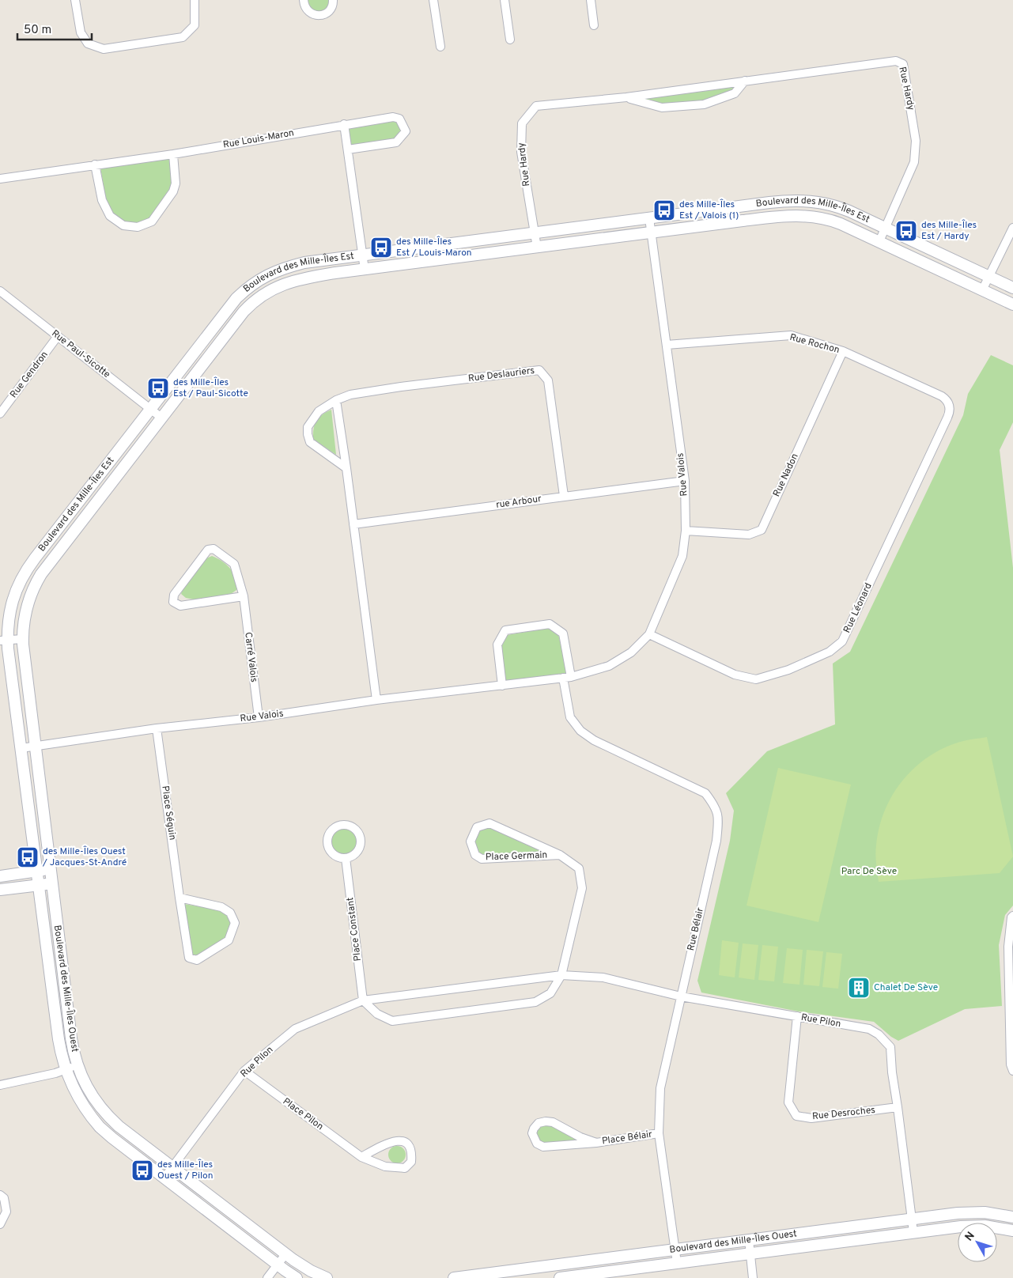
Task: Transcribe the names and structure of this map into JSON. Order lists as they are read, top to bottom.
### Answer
{
  "streets": {
    "street": [
      "Rue Hardy",
      "Rue Louis-Maron",
      "Boulevard des Mille-Îles Est",
      "Rue Rochon",
      "Rue Paul-Sicotte",
      "Rue Gendron",
      "Rue Deslauriers",
      "Rue Valois",
      "Rue Nadon",
      "rue Arbour",
      "Rue Léonard",
      "Carré Valois",
      "Place Séguin",
      "Place Germain",
      "Place Constant",
      "Rue Bélair",
      "Boulevard des Mille-Îles Ouest",
      "Rue Pilon",
      "Rue Desroches",
      "Place Pilon",
      "Place Bélair"
    ]
  },
  "crossings": [
    ["Rue Hardy", "Boulevard des Mille-Îles Est"],
    ["Boulevard des Mille-Îles Est", "Rue Paul-Sicotte"],
    ["Boulevard des Mille-Îles Est", "Rue Valois"],
    ["Boulevard des Mille-Îles Est", "Boulevard des Mille-Îles Ouest"],
    ["Rue Rochon", "Rue Valois"],
    ["Rue Rochon", "Rue Nadon"],
    ["Rue Rochon", "Rue Léonard"],
    ["Rue Paul-Sicotte", "Rue Gendron"],
    ["Rue Deslauriers", "rue Arbour"],
    ["Rue Valois", "Rue Nadon"],
    ["Rue Valois", "rue Arbour"],
    ["Rue Valois", "Rue Léonard"],
    ["Rue Valois", "Carré Valois"],
    ["Rue Valois", "Place Séguin"],
    ["Rue Valois", "Rue Bélair"],
    ["Rue Valois", "Boulevard des Mille-Îles Ouest"],
    ["Place Germain", "Rue Pilon"],
    ["Place Constant", "Rue Pilon"],
    ["Rue Bélair", "Boulevard des Mille-Îles Ouest"],
    ["Rue Bélair", "Rue Pilon"],
    ["Rue Bélair", "Place Bélair"],
    ["Boulevard des Mille-Îles Ouest", "Rue Pilon"],
    ["Rue Pilon", "Rue Desroches"],
    ["Rue Pilon", "Place Pilon"]
  ],
  "parks": ["Parc De Sève"],
  "places": {
    "bus stop": [
      "des Mille-Îles Est / Valois (1)",
      "des Mille-Îles Est / Hardy",
      "des Mille-Îles Est / Louis-Maron",
      "des Mille-Îles Est / Paul-Sicotte",
      "des Mille-Îles Ouest / Jacques-St-André",
      "des Mille-Îles Ouest / Pilon"
    ],
    "building": ["Chalet De Sève"]
  },
  "scale_bar": "50 m",
  "north": "top left"
}
